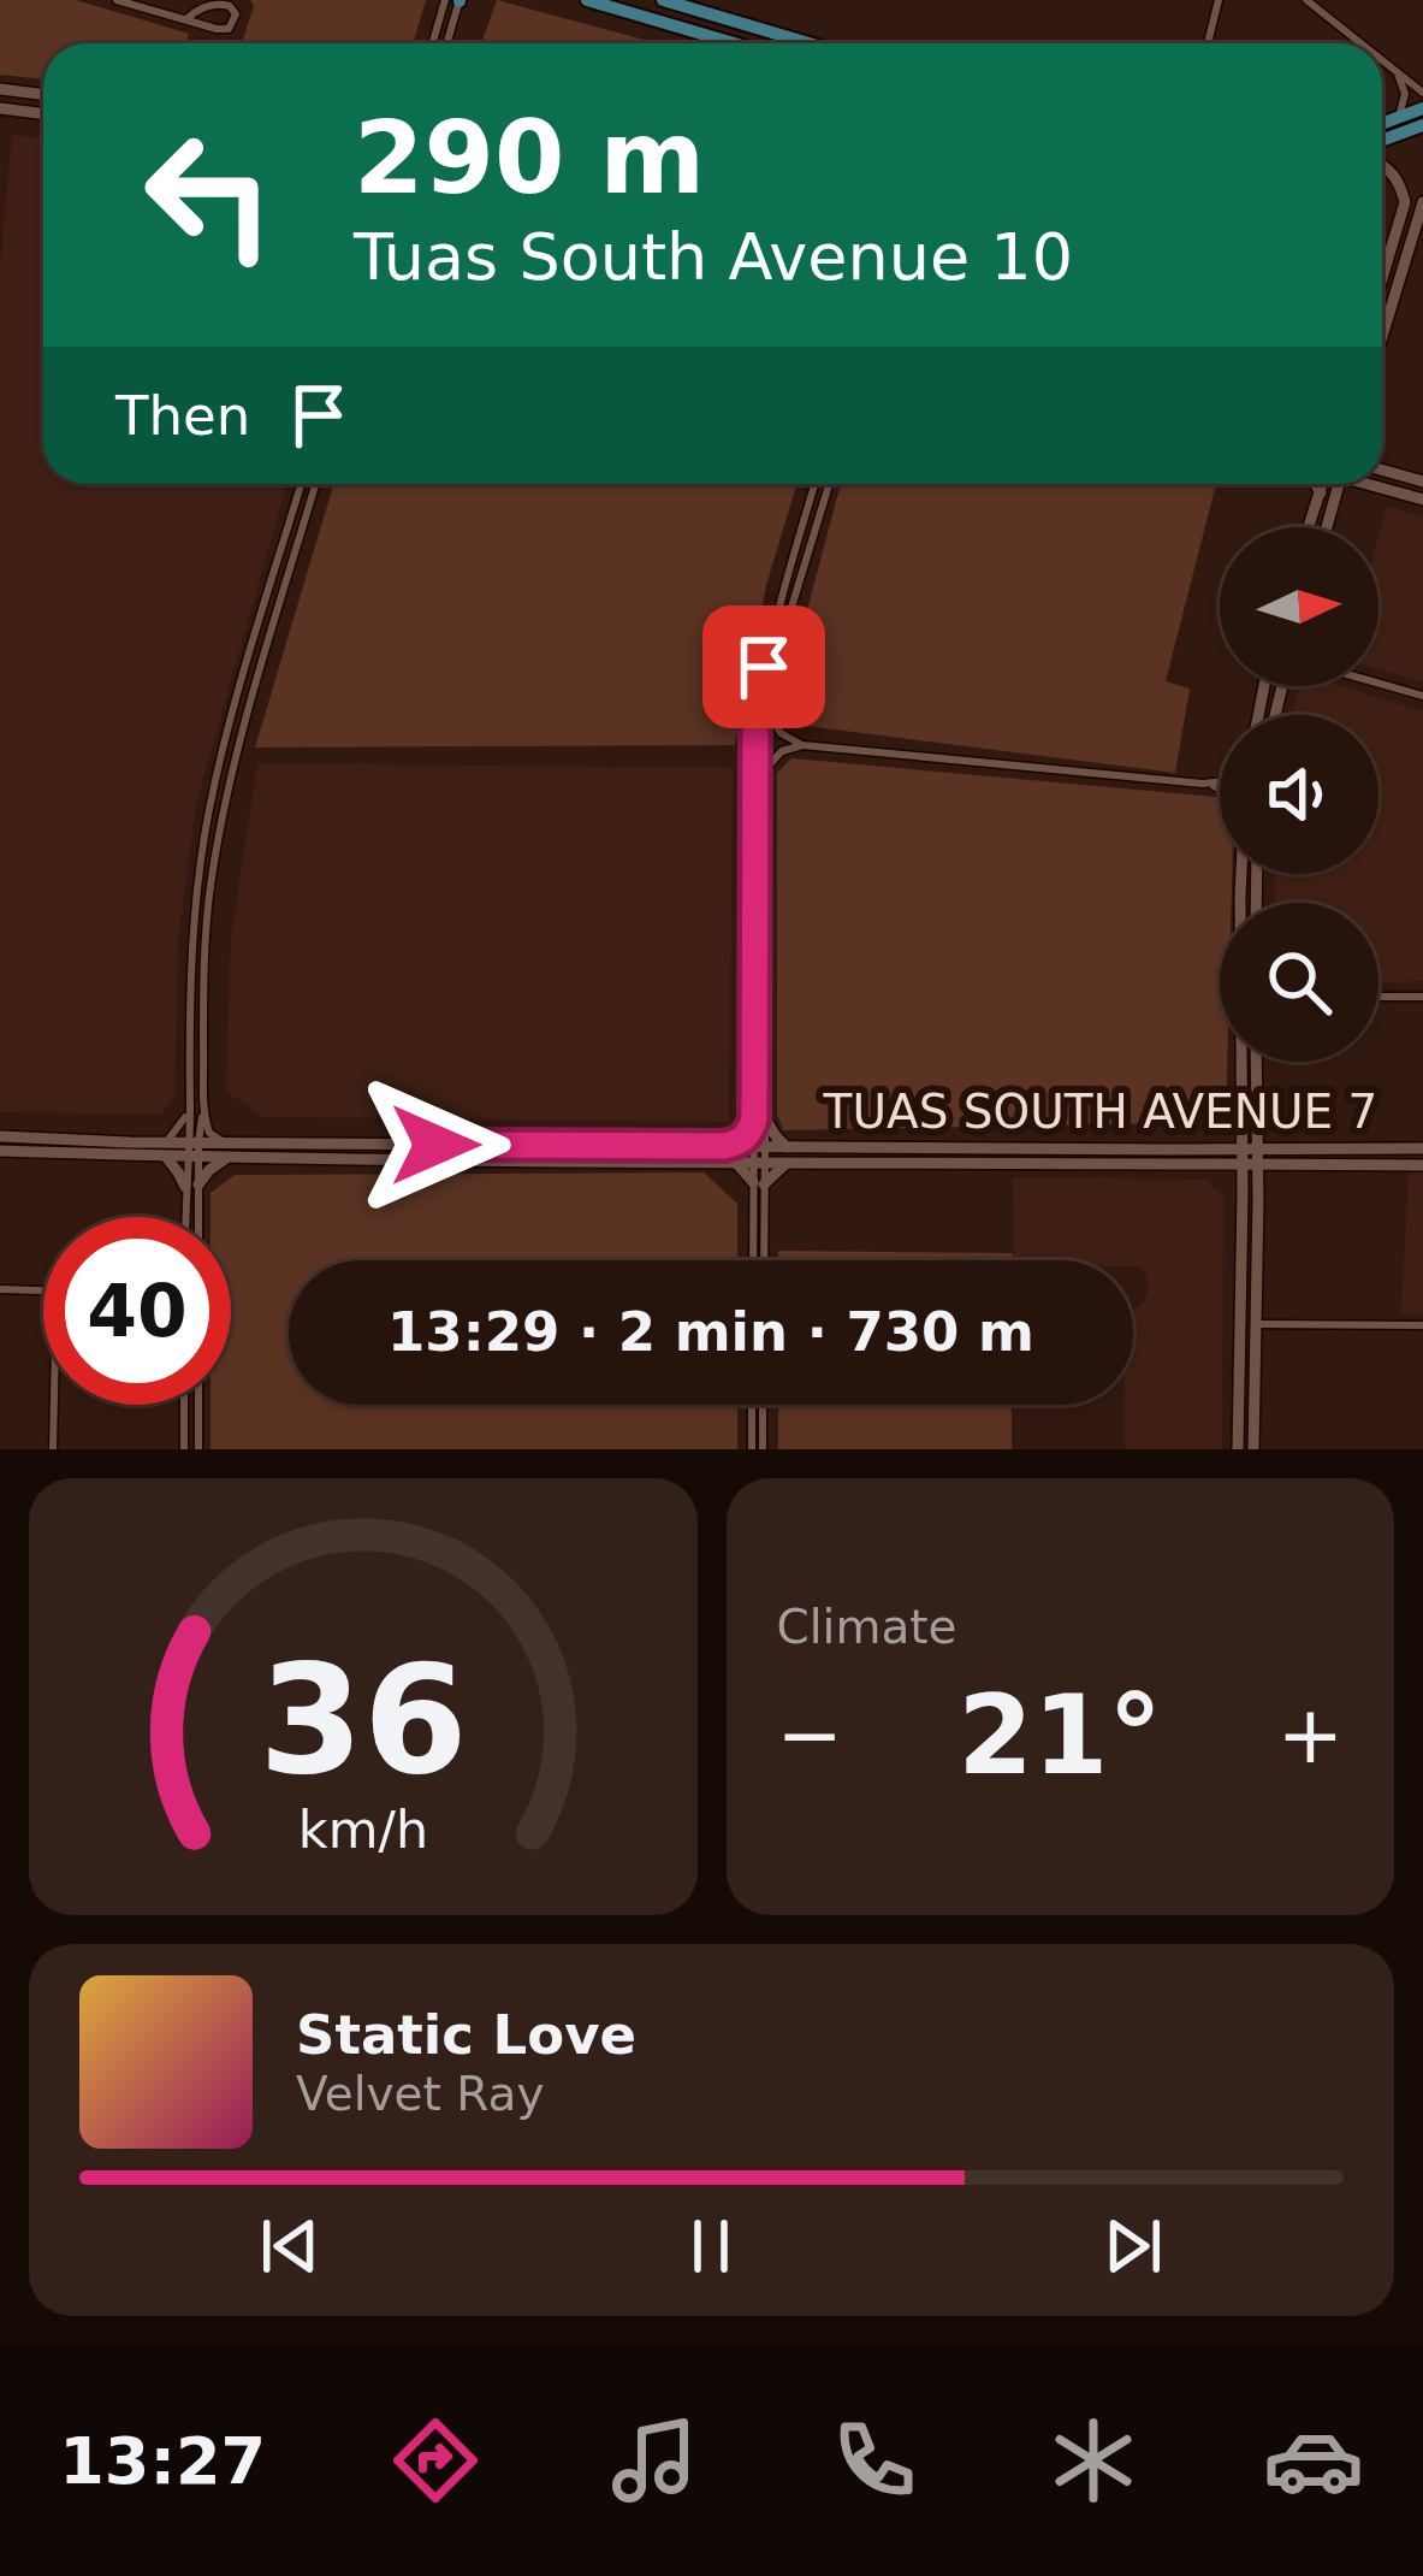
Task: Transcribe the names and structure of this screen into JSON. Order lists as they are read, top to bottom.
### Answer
{
  "streets": {
    "street": ["TUAS SOUTH AVENUE 7"]
  },
  "north": "right",
  "page": {
    "turn": ["290 m", "Tuas South Avenue 10"],
    "then": "Then",
    "limit": "40",
    "trip": "13:29 · 2 min · 730 m",
    "tile": "Climate",
    "heat": ["−", "21°", "+"],
    "song": ["Static Love", "Velvet Ray"],
    "tabs": "13:27",
    "gauge": ["36", "km/h"]
  }
}
